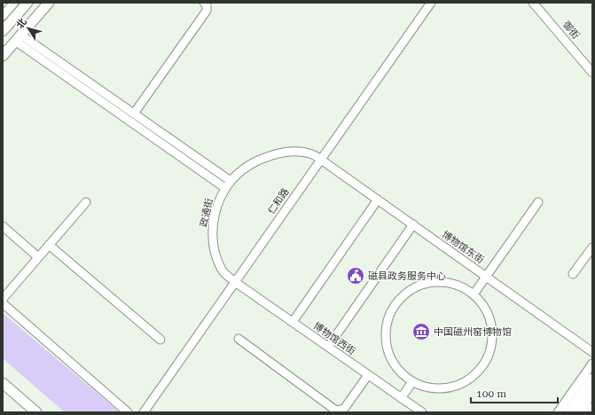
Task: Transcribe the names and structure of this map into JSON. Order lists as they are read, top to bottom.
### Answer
{
  "streets": {
    "street": [
      "御街",
      "仁和路",
      "政通街",
      "博物馆东街",
      "博物馆西街"
    ]
  },
  "crossings": [
    ["仁和路", "政通街"],
    ["仁和路", "博物馆东街"],
    ["仁和路", "博物馆西街"],
    ["政通街", "博物馆东街"],
    ["政通街", "博物馆西街"]
  ],
  "places": {
    "public building": ["磁县政务服务中心"],
    "museum": ["中国磁州窑博物馆"]
  },
  "scale_bar": "100 m",
  "north": "top left"
}
